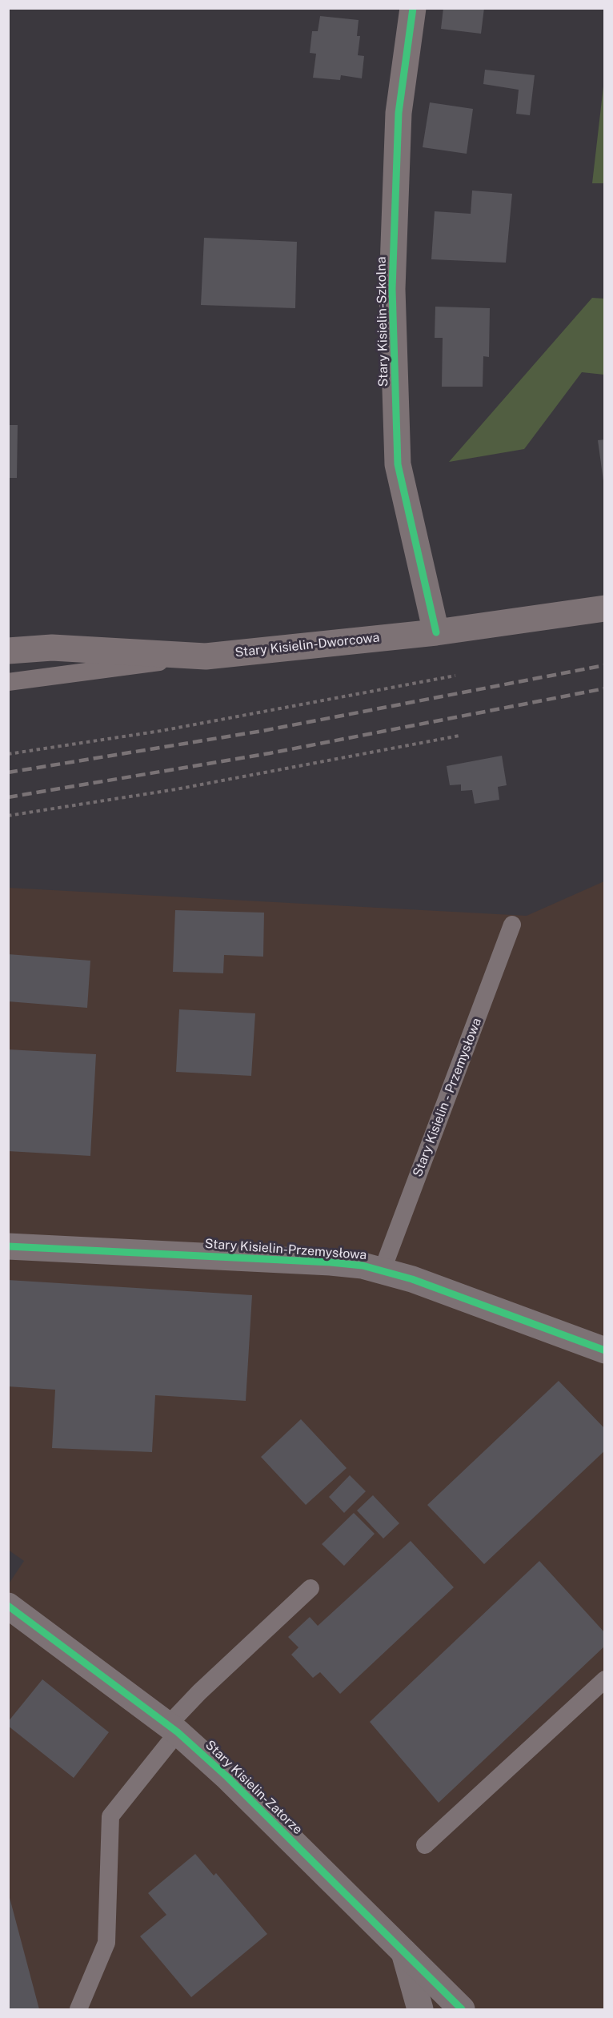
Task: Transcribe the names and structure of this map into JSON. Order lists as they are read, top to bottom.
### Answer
{
  "streets": {
    "street": [
      "Stary Kisielin-Szkolna",
      "Stary Kisielin-Dworcowa",
      "Stary Kisielin-Przemysłowa",
      "Stary Kisielin-Zatorze"
    ],
    "lane": ["Stary Kisielin - Przemysłowa"]
  },
  "crossings": [
    ["Stary Kisielin-Szkolna", "Stary Kisielin-Dworcowa"],
    ["Stary Kisielin - Przemysłowa", "Stary Kisielin-Przemysłowa"]
  ]
}
